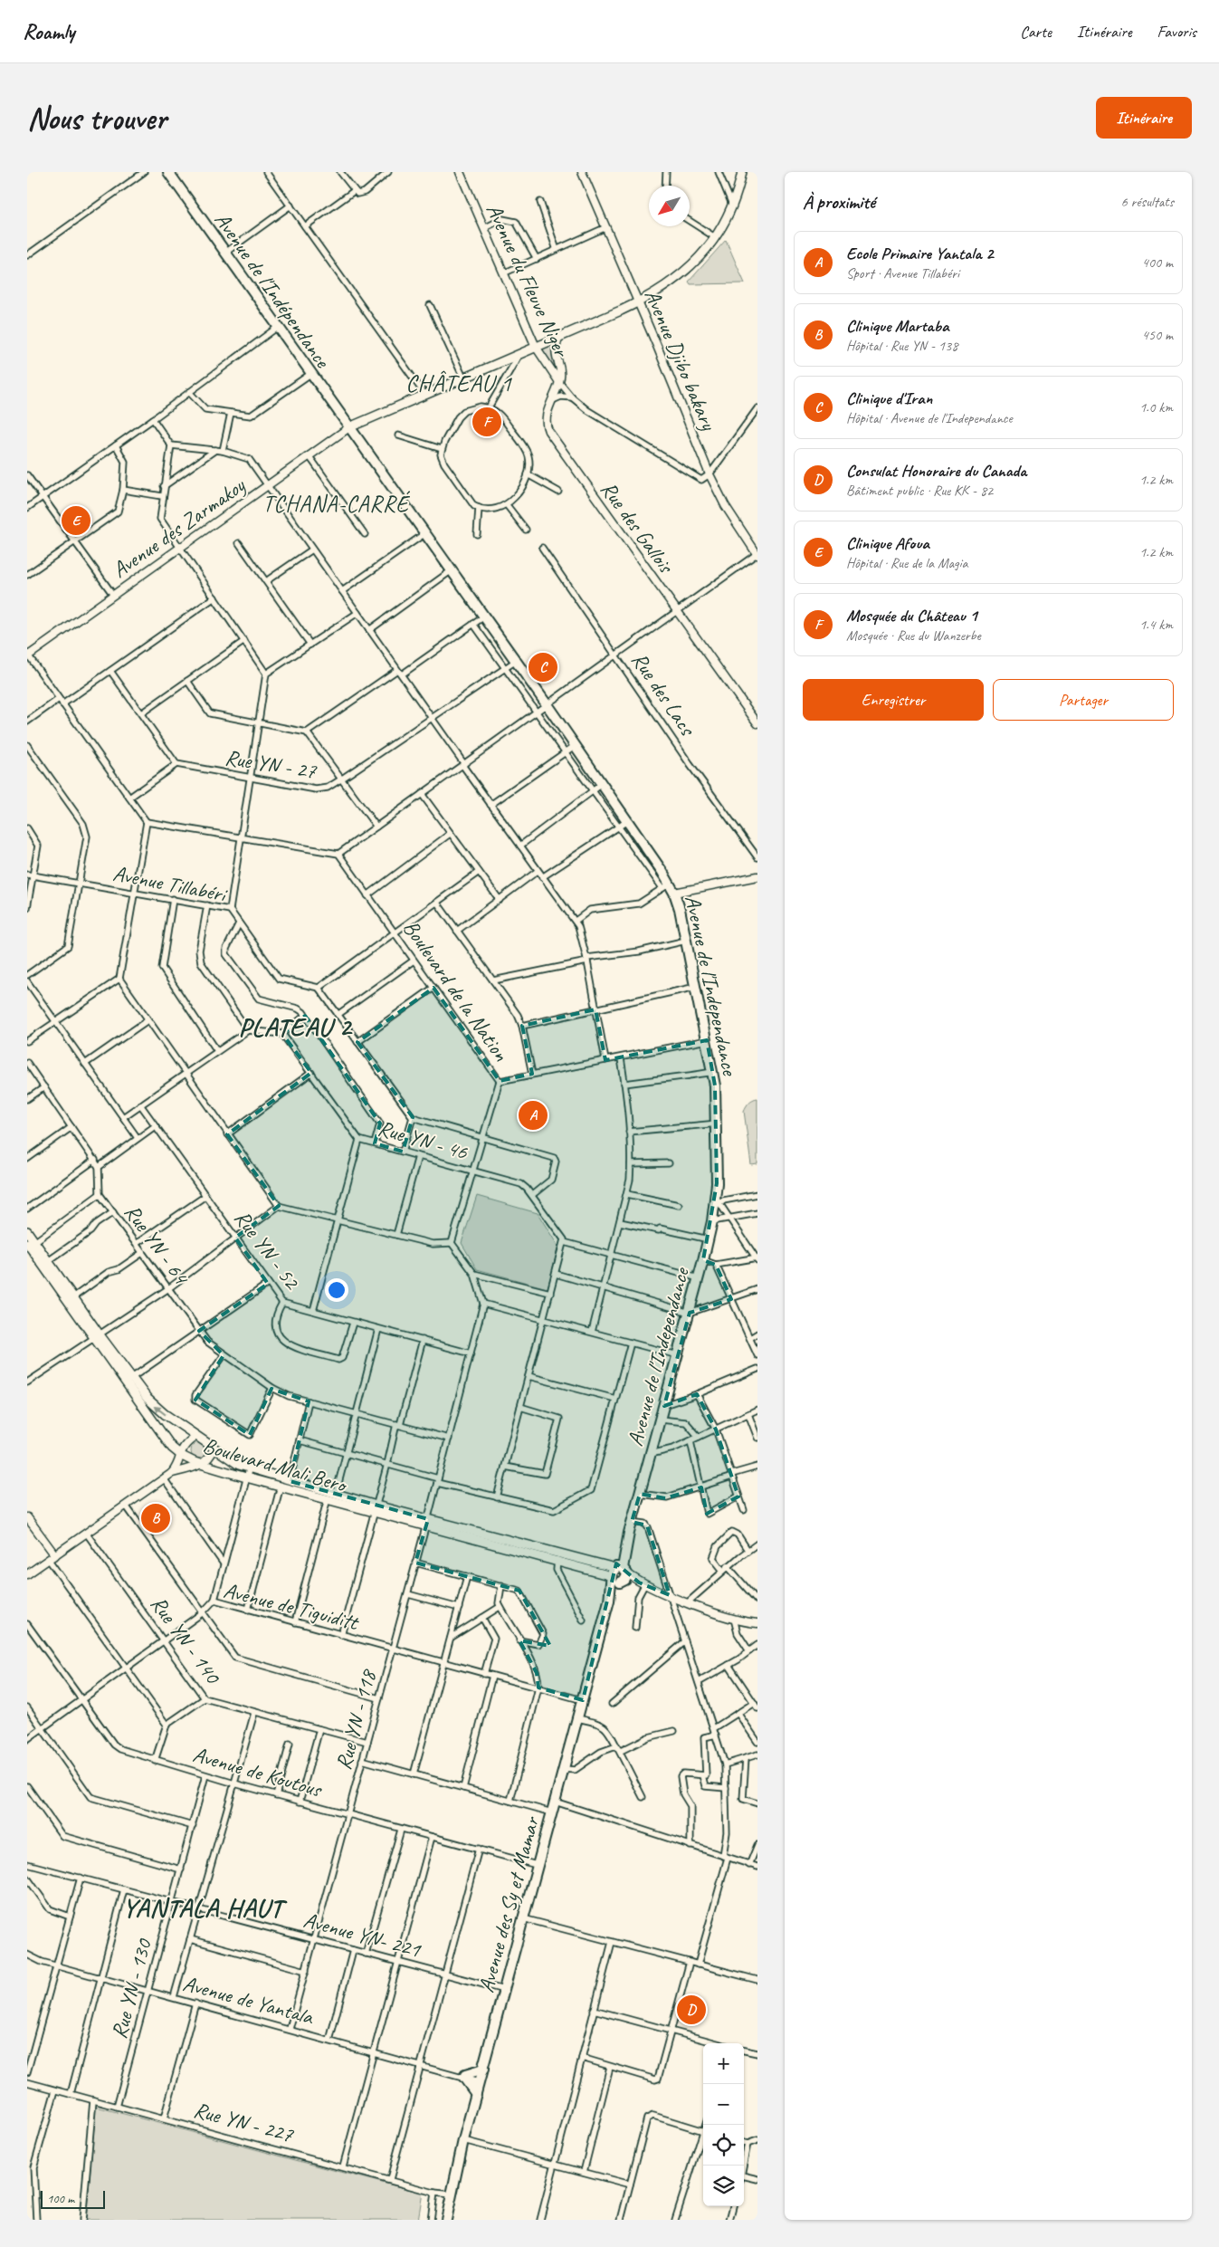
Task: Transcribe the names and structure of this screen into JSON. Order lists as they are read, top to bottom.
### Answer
{
  "streets": {
    "highway": ["Avenue de l'Indépendance", "Avenue de l'Independance", "Avenue des Sy et Mamar"],
    "main road": ["Boulevard Mali Bero"],
    "street": [
      "Avenue du Fleuve Niger",
      "Avenue Djibo bakary",
      "Rue des Gallois",
      "Avenue des Zarmakoy",
      "Rue des Lacs",
      "Rue YN - 27",
      "Avenue Tillabéri",
      "Boulevard de la Nation",
      "Rue YN - 46",
      "Rue YN - 64",
      "Rue YN - 52",
      "Avenue de Tiguiditt",
      "Rue YN - 140",
      "Rue YN - 118",
      "Avenue de Koutous",
      "Avenue YN- 221",
      "Rue YN - 130",
      "Avenue de Yantala",
      "Rue YN - 227"
    ]
  },
  "crossings": [
    ["Avenue du Fleuve Niger", "Avenue Djibo bakary"],
    ["Avenue du Fleuve Niger", "Rue des Gallois"],
    ["Avenue de l'Indépendance", "Avenue des Zarmakoy"],
    ["Avenue de l'Indépendance", "Avenue de l'Independance"],
    ["Avenue des Zarmakoy", "Avenue de l'Independance"],
    ["Rue YN - 27", "Avenue de l'Independance"],
    ["Avenue de l'Independance", "Boulevard Mali Bero"],
    ["Avenue de l'Independance", "Avenue des Sy et Mamar"],
    ["Boulevard de la Nation", "Rue YN - 46"],
    ["Rue YN - 64", "Rue YN - 118"],
    ["Rue YN - 52", "Rue YN - 118"],
    ["Boulevard Mali Bero", "Rue YN - 118"],
    ["Boulevard Mali Bero", "Avenue des Sy et Mamar"],
    ["Avenue de Tiguiditt", "Rue YN - 140"],
    ["Avenue de Tiguiditt", "Rue YN - 118"],
    ["Avenue de Tiguiditt", "Avenue de Koutous"],
    ["Avenue de Tiguiditt", "Avenue des Sy et Mamar"],
    ["Rue YN - 140", "Rue YN - 118"],
    ["Rue YN - 118", "Avenue de Koutous"],
    ["Rue YN - 118", "Avenue YN- 221"],
    ["Rue YN - 118", "Avenue de Yantala"],
    ["Avenue de Koutous", "Avenue des Sy et Mamar"],
    ["Avenue de Koutous", "Rue YN - 130"],
    ["Avenue des Sy et Mamar", "Avenue YN- 221"],
    ["Avenue des Sy et Mamar", "Avenue de Yantala"],
    ["Avenue des Sy et Mamar", "Rue YN - 227"],
    ["Avenue YN- 221", "Rue YN - 130"],
    ["Rue YN - 130", "Avenue de Yantala"],
    ["Rue YN - 130", "Rue YN - 227"]
  ],
  "districts": [
    "CHÂTEAU 1",
    "TCHANA-CARRÉ",
    "PLATEAU 2",
    "YANTALA HAUT"
  ],
  "scale_bar": "100 m",
  "north": "bottom left",
  "page": {
    "header": "Roamly",
    "nav": ["Carte", "Itinéraire", "Favoris"],
    "buttons": [
      "Itinéraire",
      ["Enregistrer", "Partager"]
    ],
    "title": "Nous trouver",
    "heading": ["À proximité", "6 résultats"],
    "list": [
      {
        "mark": "A",
        "name": "Ecole Primaire Yantala 2",
        "note": "Sport · Avenue Tillabéri",
        "value": "400 m"
      },
      {
        "mark": "B",
        "name": "Clinique Martaba",
        "note": "Hôpital · Rue YN - 138",
        "value": "450 m"
      },
      {
        "mark": "C",
        "name": "Clinique d'Iran",
        "note": "Hôpital · Avenue de l'Independance",
        "value": "1.0 km"
      },
      {
        "mark": "D",
        "name": "Consulat Honoraire du Canada",
        "note": "Bâtiment public · Rue KK - 82",
        "value": "1.2 km"
      },
      {
        "mark": "E",
        "name": "Clinique Afoua",
        "note": "Hôpital · Rue de la Magia",
        "value": "1.2 km"
      },
      {
        "mark": "F",
        "name": "Mosquée du Château 1",
        "note": "Mosquée · Rue du Wanzerbe",
        "value": "1.4 km"
      }
    ],
    "pins": [
      "F",
      "E",
      "C",
      "A",
      "B",
      "D"
    ],
    "map_buttons": ["+", "−"],
    "scale": "100 m"
  }
}
